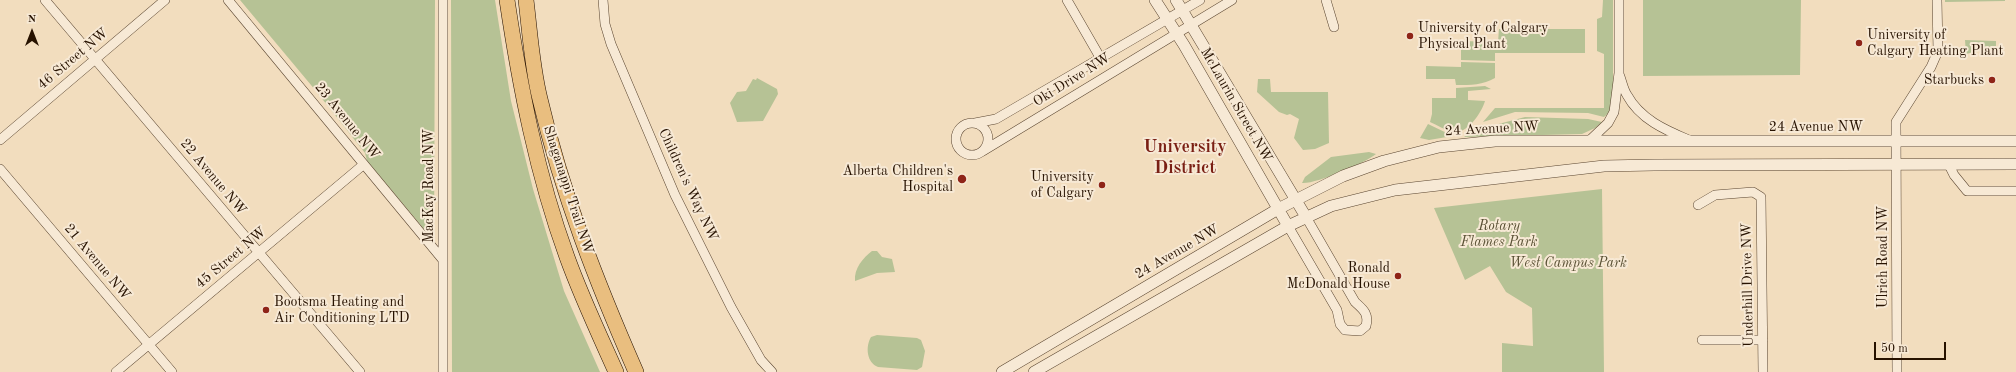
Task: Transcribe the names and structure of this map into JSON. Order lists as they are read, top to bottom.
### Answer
{
  "streets": {
    "main road": ["Shaganappi Trail NW"],
    "street": [
      "46 Street NW",
      "Oki Drive NW",
      "McLaurin Street NW",
      "23 Avenue NW",
      "24 Avenue NW",
      "22 Avenue NW",
      "Children's Way NW",
      "MacKay Road NW",
      "Ulrich Road NW",
      "45 Street NW",
      "21 Avenue NW",
      "Underhill Drive NW"
    ]
  },
  "crossings": [
    ["46 Street NW", "22 Avenue NW"],
    ["Oki Drive NW", "McLaurin Street NW"],
    ["McLaurin Street NW", "24 Avenue NW"],
    ["23 Avenue NW", "MacKay Road NW"],
    ["23 Avenue NW", "45 Street NW"],
    ["24 Avenue NW", "Ulrich Road NW"],
    ["22 Avenue NW", "45 Street NW"],
    ["45 Street NW", "21 Avenue NW"]
  ],
  "districts": ["University District"],
  "parks": ["Rotary Flames Park", "West Campus Park"],
  "places": [
    "University of Calgary Physical Plant",
    "University of Calgary Heating Plant",
    "Starbucks",
    "Alberta Children's Hospital",
    "University of Calgary",
    "Ronald McDonald House",
    "Bootsma Heating and Air Conditioning LTD"
  ],
  "scale_bar": "50 m",
  "north": "top"
}
